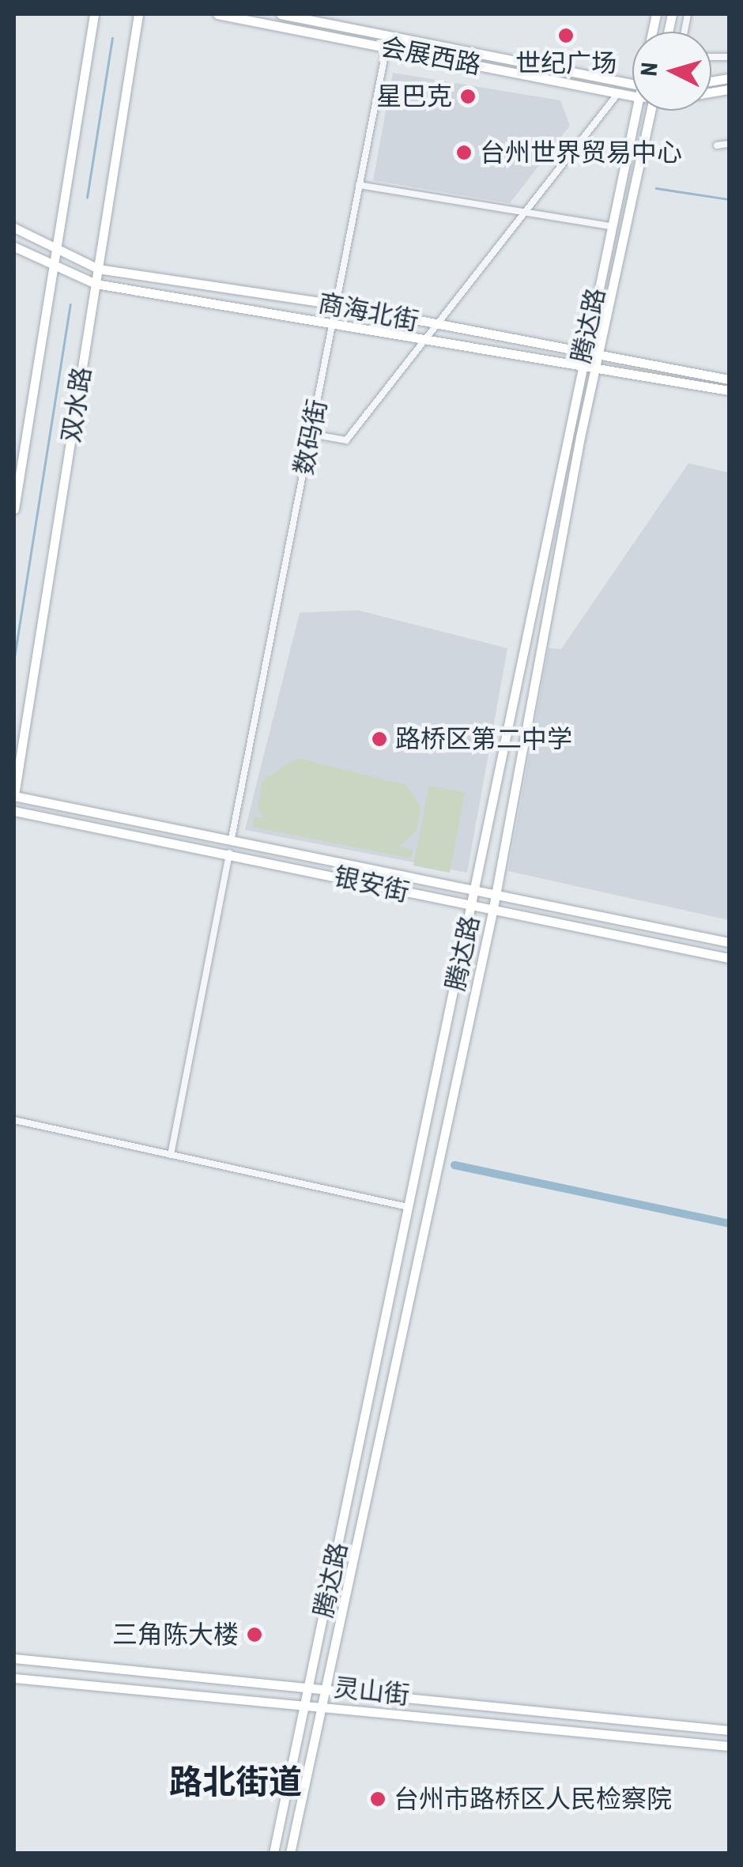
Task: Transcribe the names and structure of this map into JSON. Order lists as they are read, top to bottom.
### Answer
{
  "streets": {
    "main road": [
      "会展西路",
      "商海北街",
      "腾达路",
      "双水路",
      "银安街",
      "灵山街"
    ],
    "street": ["数码街"]
  },
  "crossings": [
    ["会展西路", "数码街"],
    ["商海北街", "腾达路"],
    ["商海北街", "双水路"],
    ["商海北街", "数码街"],
    ["腾达路", "银安街"],
    ["腾达路", "灵山街"],
    ["双水路", "银安街"],
    ["数码街", "银安街"]
  ],
  "districts": ["路北街道"],
  "places": [
    "世纪广场",
    "星巴克",
    "台州世界贸易中心",
    "路桥区第二中学",
    "三角陈大楼",
    "台州市路桥区人民检察院"
  ],
  "north": "left"
}
